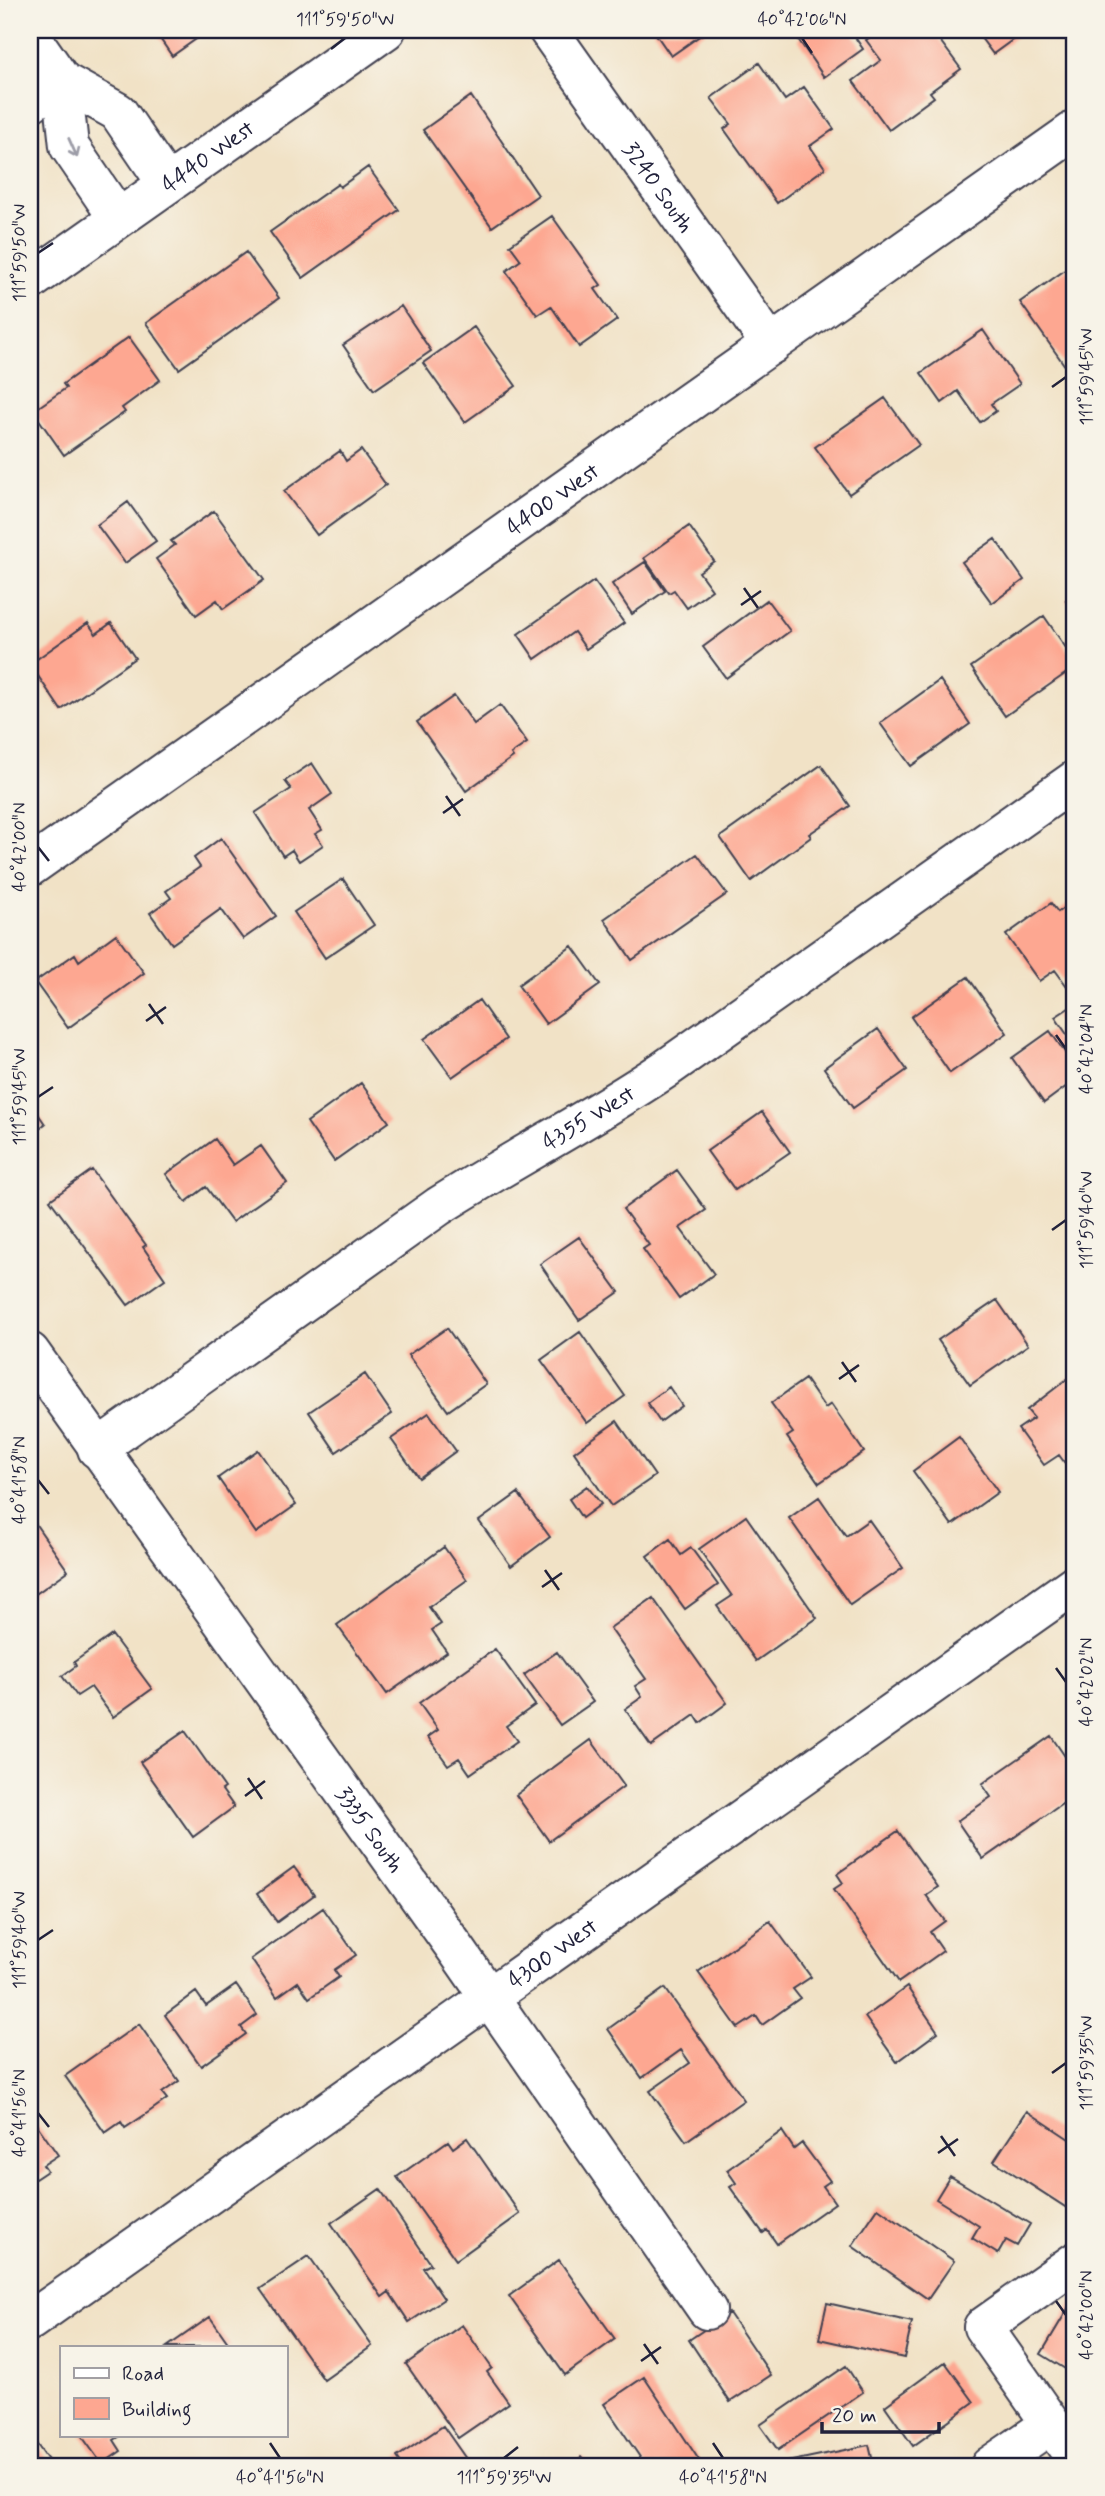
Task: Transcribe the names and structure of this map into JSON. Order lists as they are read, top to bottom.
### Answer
{
  "streets": {
    "street": [
      "4440 West",
      "3240 South",
      "4400 West",
      "4355 West",
      "3335 South",
      "4300 West"
    ]
  },
  "crossings": [
    ["3240 South", "4400 West"],
    ["4355 West", "3335 South"],
    ["3335 South", "4300 West"]
  ],
  "legend": ["Road", "Building"],
  "scale_bar": "20 m",
  "coordinates": [
    "111°59'50\"W",
    "40°42'06\"N",
    "111°59'45\"W",
    "40°42'00\"N",
    "40°42'04\"N",
    "111°59'40\"W",
    "40°41'58\"N",
    "40°42'02\"N",
    "111°59'35\"W",
    "40°41'56\"N"
  ]
}
